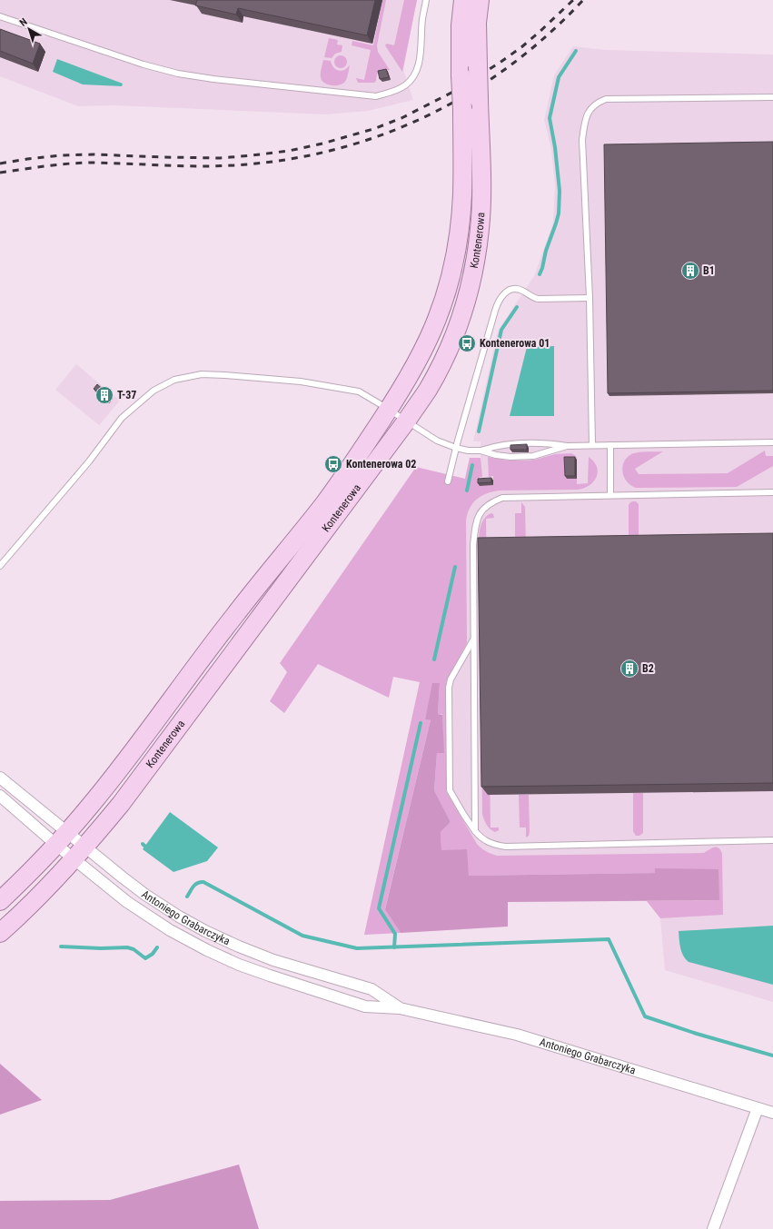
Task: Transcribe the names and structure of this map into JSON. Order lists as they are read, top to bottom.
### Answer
{
  "streets": {
    "main road": ["Kontenerowa"],
    "street": ["Antoniego Grabarczyka"]
  },
  "crossings": [
    ["Kontenerowa", "Antoniego Grabarczyka"]
  ],
  "places": {
    "building": ["B1", "T-37", "B2"],
    "bus stop": ["Kontenerowa 01", "Kontenerowa 02"]
  },
  "north": "top left"
}
